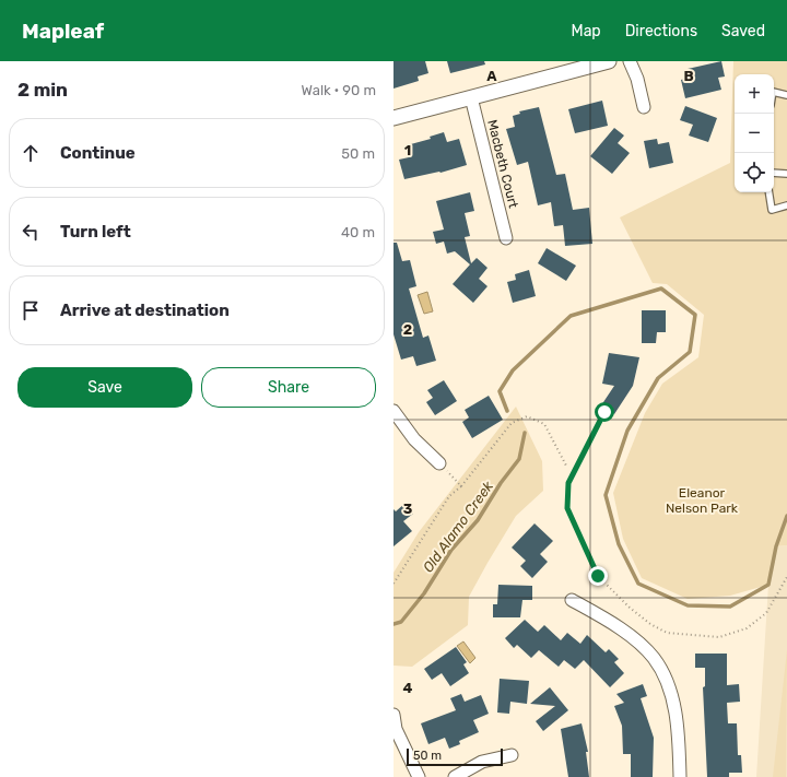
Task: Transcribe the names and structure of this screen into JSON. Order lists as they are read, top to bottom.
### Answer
{
  "streets": {
    "street": ["Macbeth Court"]
  },
  "water": ["Old Alamo Creek"],
  "parks": ["Eleanor Nelson Park"],
  "scale_bar": "50 m",
  "page": {
    "header": "Mapleaf",
    "nav": ["Map", "Directions", "Saved"],
    "heading": ["2 min", "Walk · 90 m"],
    "map_buttons": ["+", "−"],
    "list": [
      ["Continue", "50 m"],
      ["Turn left", "40 m"],
      "Arrive at destination"
    ],
    "buttons": ["Save", "Share"],
    "scale": "50 m"
  },
  "grid": {
    "columns": ["A", "B"],
    "rows": [
      "1",
      "2",
      "3",
      "4"
    ]
  }
}
